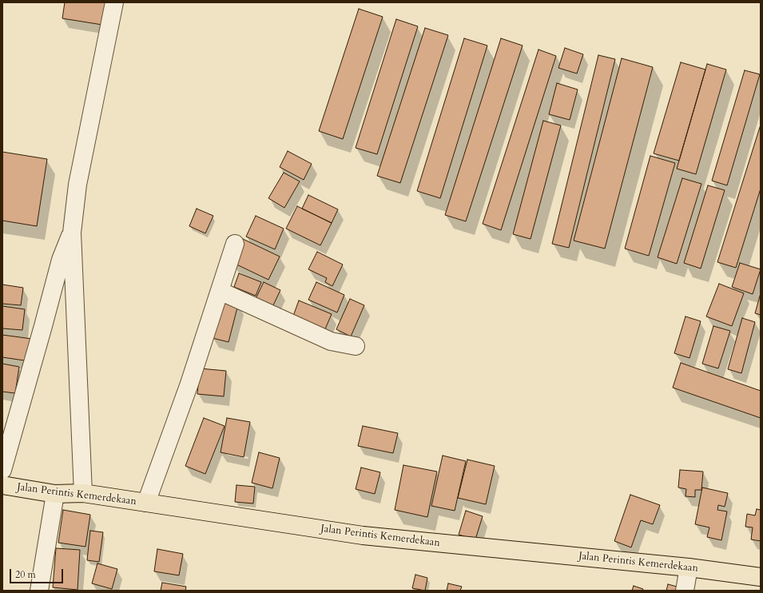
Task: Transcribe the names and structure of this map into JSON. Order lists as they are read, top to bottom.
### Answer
{
  "streets": {
    "main road": ["Jalan Perintis Kemerdekaan"]
  },
  "scale_bar": "20 m"
}
